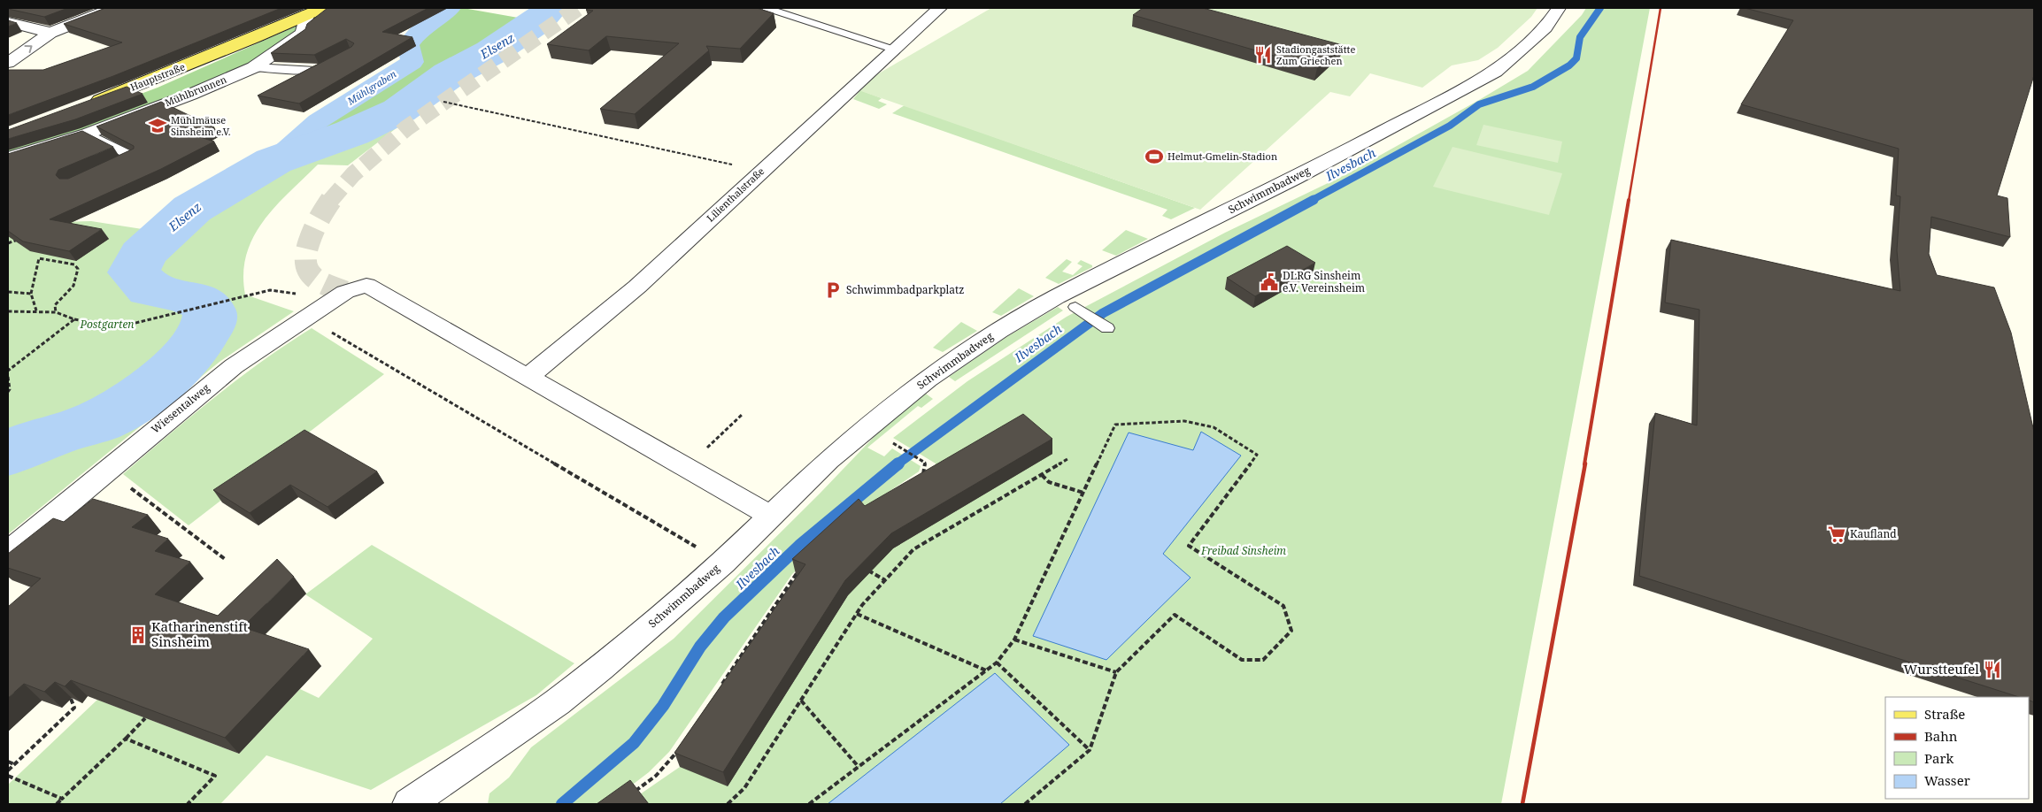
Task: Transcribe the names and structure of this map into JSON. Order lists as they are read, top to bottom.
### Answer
{
  "streets": {
    "main road": ["Hauptstraße"],
    "street": [
      "Mühlbrunnen",
      "Schwimmbadweg",
      "Lilienthalstraße",
      "Wiesentalweg"
    ]
  },
  "crossings": [
    ["Hauptstraße", "Mühlbrunnen"],
    ["Lilienthalstraße", "Wiesentalweg"]
  ],
  "water": ["Elsenz", "Mühlgraben", "Ilvesbach"],
  "parks": ["Postgarten", "Freibad Sinsheim"],
  "places": {
    "restaurant": ["Stadiongaststätte Zum Griechen", "Wurstteufel"],
    "school or university": ["Mühlmäuse Sinsheim e.V."],
    "sports": ["Helmut-Gmelin-Stadion"],
    "public building": ["DLRG Sinsheim e.V. Vereinsheim"],
    "parking": ["Schwimmbadparkplatz"],
    "supermarket": ["Kaufland"],
    "building": ["Katharinenstift Sinsheim"]
  },
  "legend": [
    "Straße",
    "Bahn",
    "Park",
    "Wasser"
  ]
}
